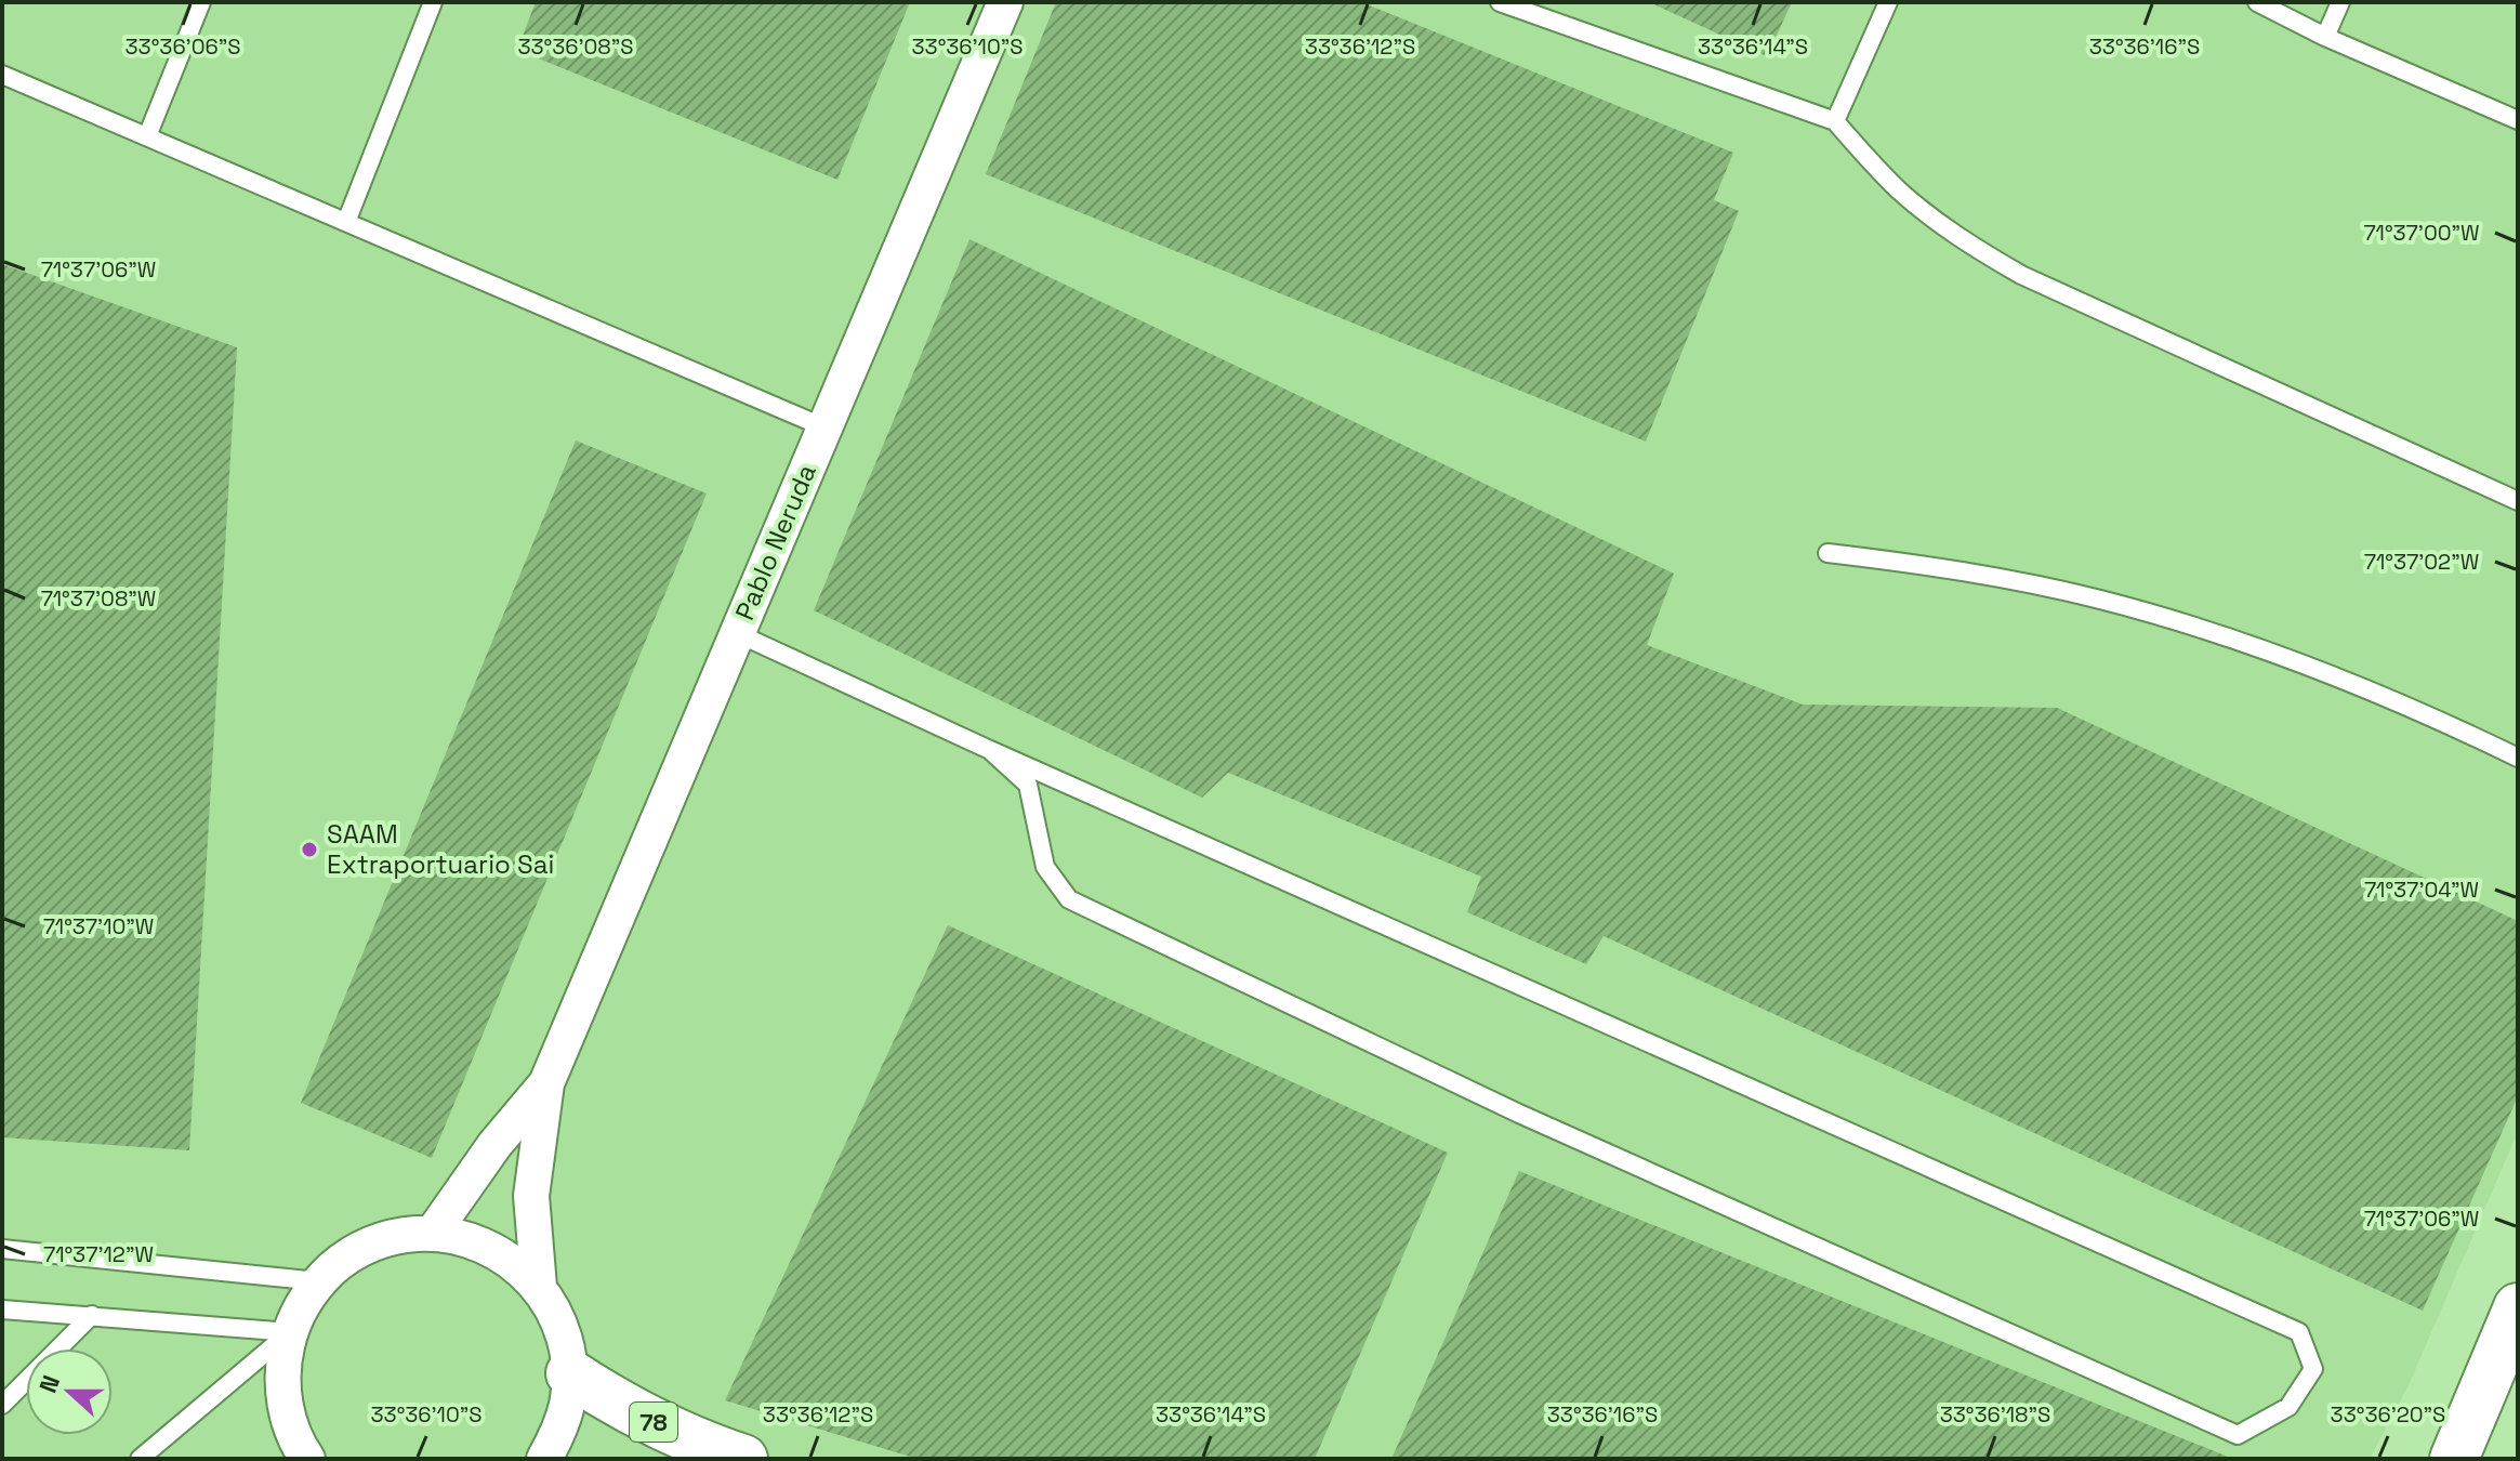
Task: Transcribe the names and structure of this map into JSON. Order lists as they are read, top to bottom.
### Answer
{
  "streets": {
    "highway": ["78"],
    "street": ["Pablo Neruda"]
  },
  "places": ["SAAM Extraportuario Sai"],
  "north": "left",
  "coordinates": [
    "33°36'06\"S",
    "33°36'08\"S",
    "33°36'10\"S",
    "33°36'12\"S",
    "33°36'14\"S",
    "33°36'16\"S",
    "71°37'00\"W",
    "71°37'06\"W",
    "71°37'02\"W",
    "71°37'08\"W",
    "71°37'04\"W",
    "71°37'10\"W",
    "71°37'12\"W",
    "33°36'18\"S",
    "33°36'20\"S"
  ]
}
